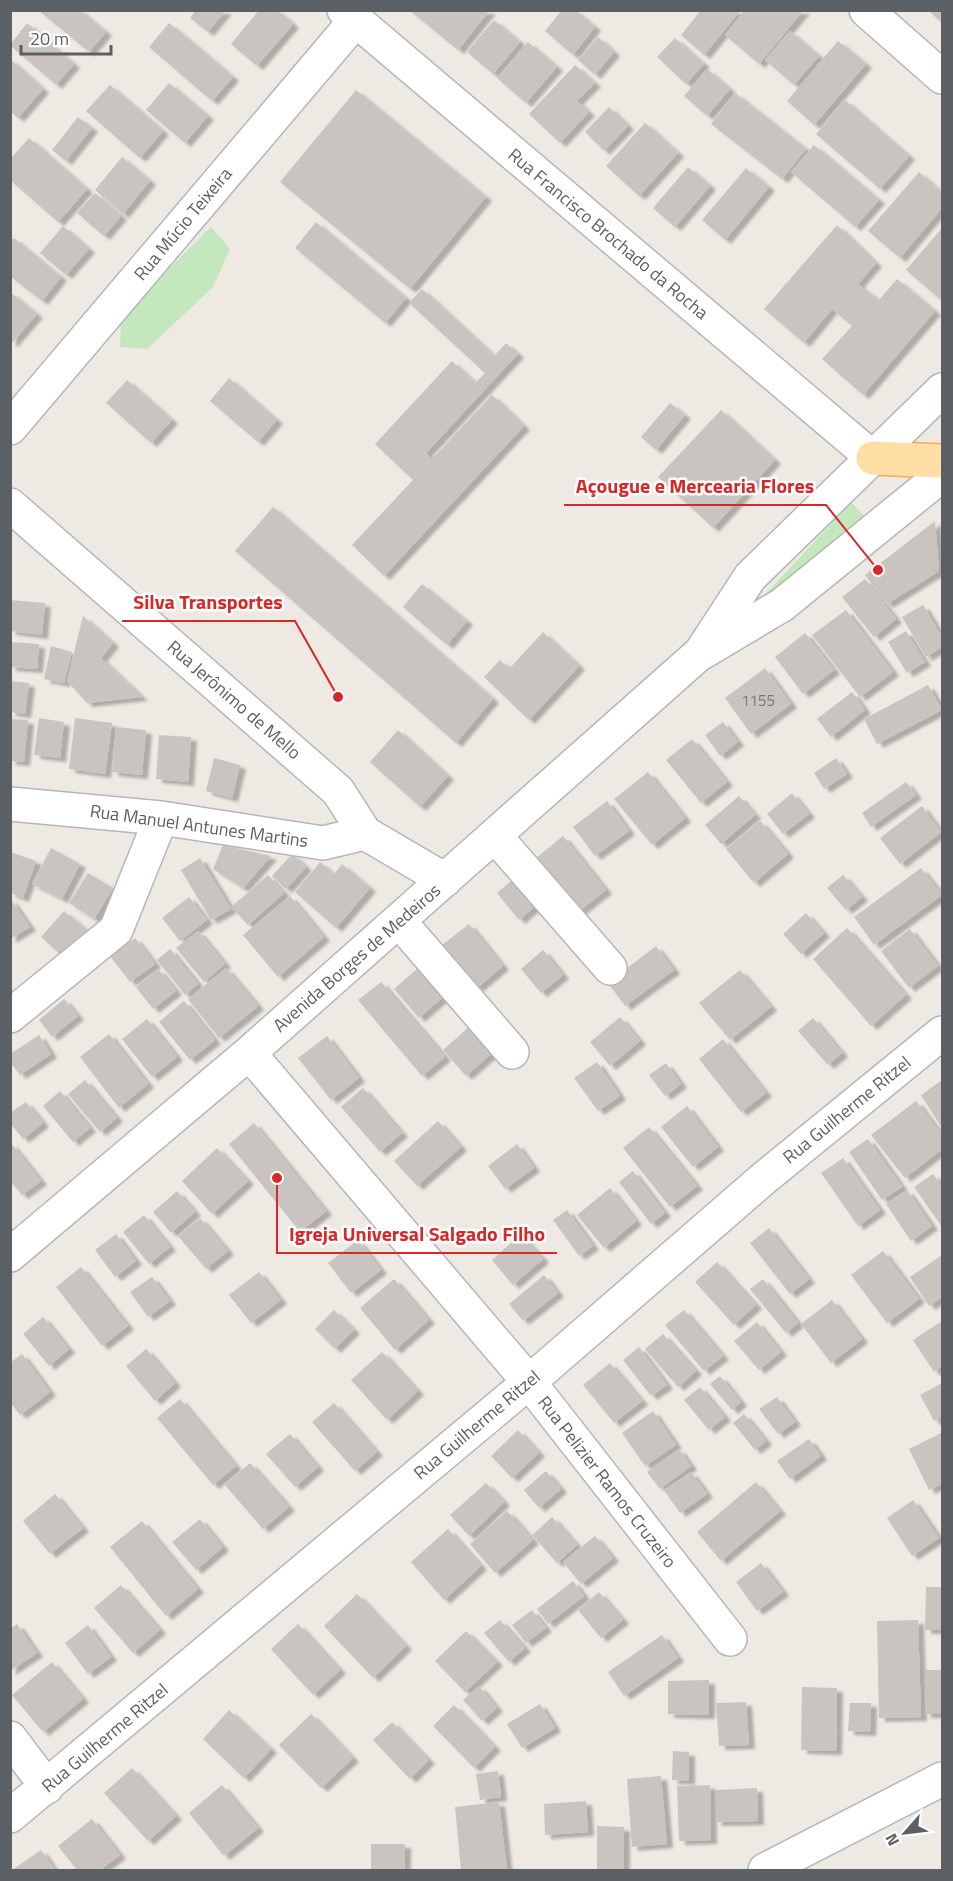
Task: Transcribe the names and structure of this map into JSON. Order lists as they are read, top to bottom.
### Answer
{
  "streets": {
    "street": [
      "Rua Múcio Teixeira",
      "Rua Francisco Brochado da Rocha",
      "Rua Jerônimo de Mello",
      "Rua Manuel Antunes Martins",
      "Avenida Borges de Medeiros",
      "Rua Guilherme Ritzel",
      "Rua Pelizier Ramos Cruzeiro"
    ]
  },
  "crossings": [
    ["Rua Múcio Teixeira", "Rua Francisco Brochado da Rocha"],
    ["Rua Francisco Brochado da Rocha", "Avenida Borges de Medeiros"],
    ["Rua Jerônimo de Mello", "Rua Manuel Antunes Martins"],
    ["Avenida Borges de Medeiros", "Rua Pelizier Ramos Cruzeiro"],
    ["Rua Guilherme Ritzel", "Rua Pelizier Ramos Cruzeiro"]
  ],
  "places": ["Açougue e Mercearia Flores", "Silva Transportes", "Igreja Universal Salgado Filho"],
  "house_numbers": ["1155"],
  "scale_bar": "20 m",
  "north": "bottom left"
}
